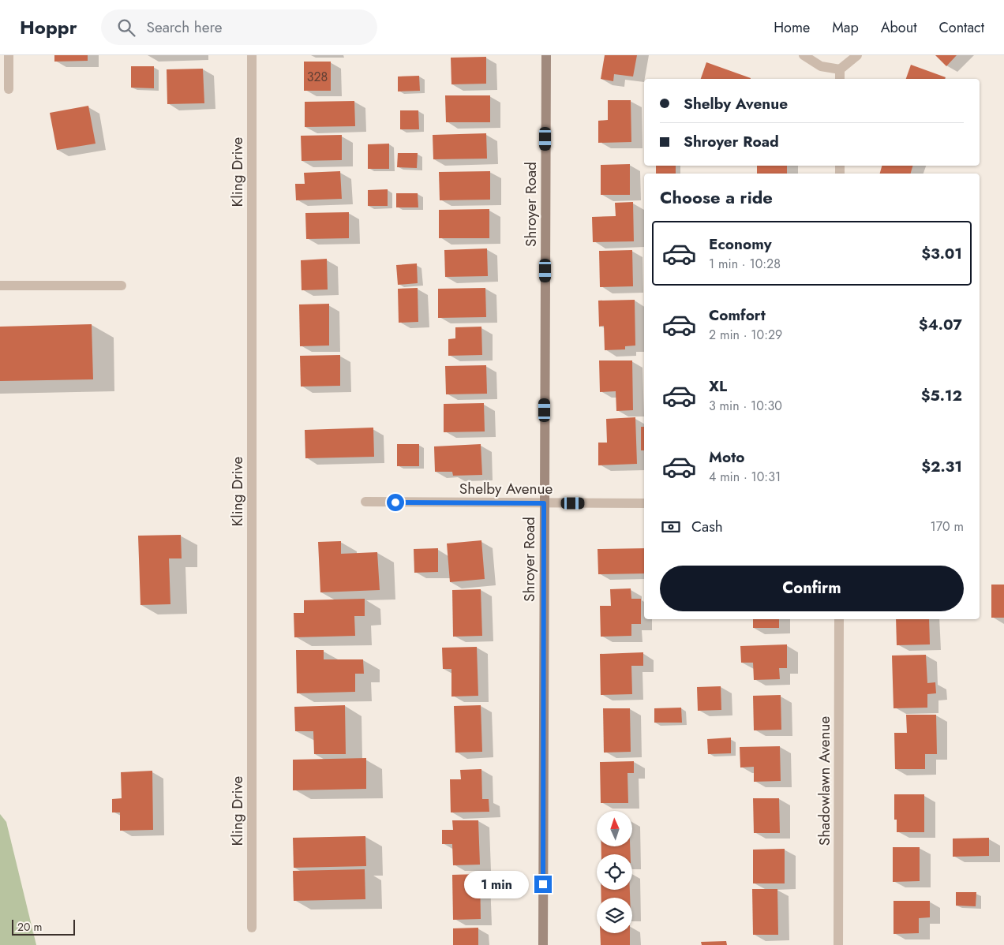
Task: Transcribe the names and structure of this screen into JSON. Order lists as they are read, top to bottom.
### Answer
{
  "streets": {
    "main road": ["Shroyer Road"],
    "street": ["Kling Drive", "Shelby Avenue", "Shadowlawn Avenue"]
  },
  "crossings": [
    ["Shroyer Road", "Shelby Avenue"]
  ],
  "house_numbers": ["328"],
  "scale_bar": "20 m",
  "north": "top",
  "page": {
    "header": "Hoppr",
    "search": "Search here",
    "nav": [
      "Home",
      "Map",
      "About",
      "Contact"
    ],
    "banner": ["Shelby Avenue", "Shroyer Road"],
    "heading": "Choose a ride",
    "list": [
      {
        "name": "Economy",
        "note": "1 min · 10:28",
        "value": "$3.01"
      },
      {
        "name": "Comfort",
        "note": "2 min · 10:29",
        "value": "$4.07"
      },
      {
        "name": "XL",
        "note": "3 min · 10:30",
        "value": "$5.12"
      },
      {
        "name": "Moto",
        "note": "4 min · 10:31",
        "value": "$2.31"
      }
    ],
    "pay": ["Cash", "170 m"],
    "buttons": "Confirm",
    "bubble": "1 min",
    "scale": "20 m"
  }
}
